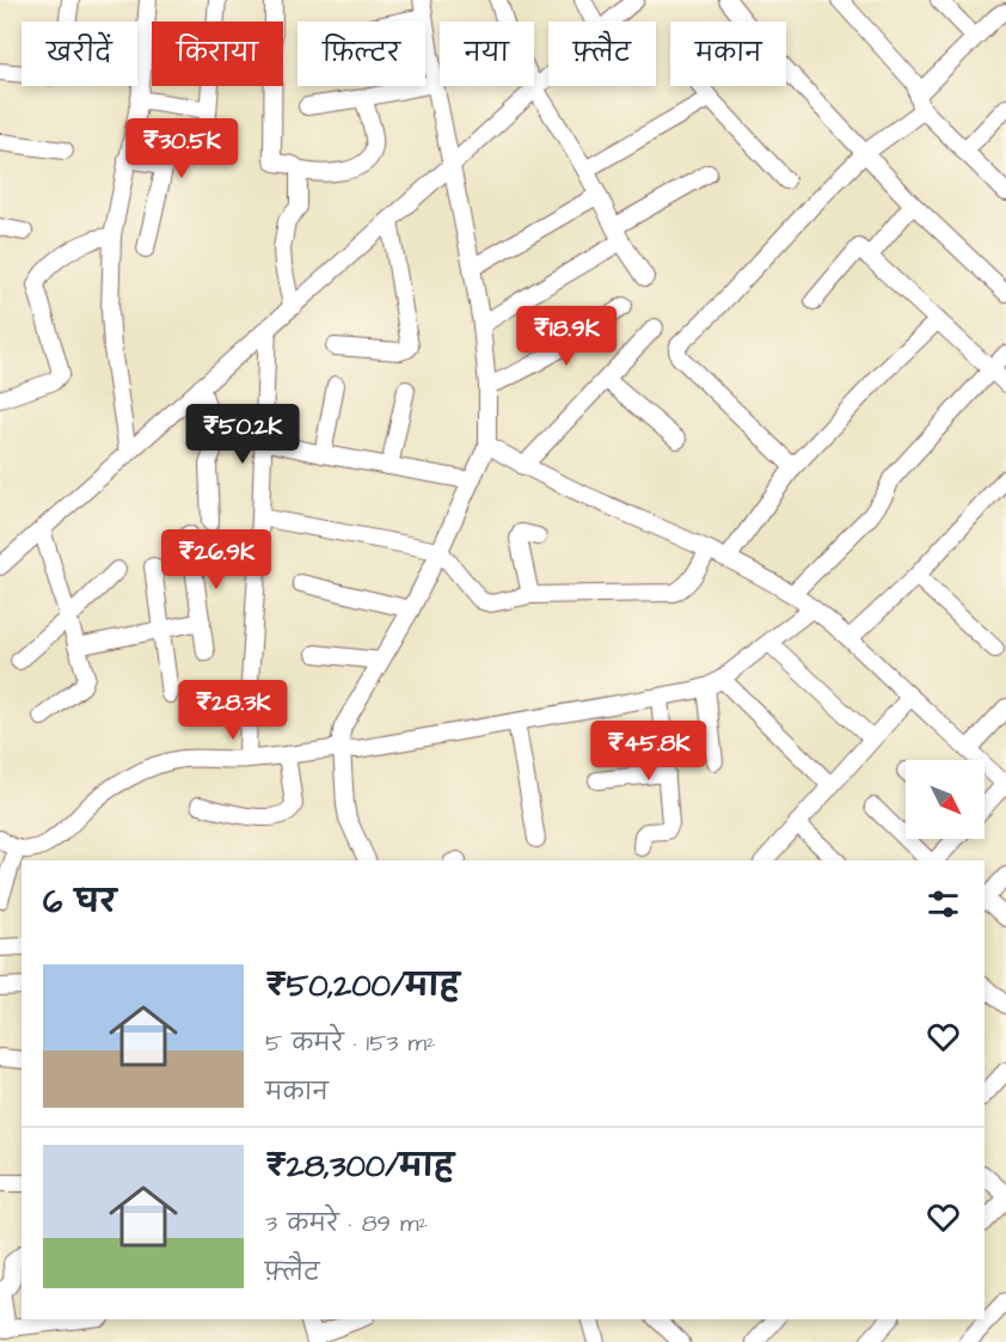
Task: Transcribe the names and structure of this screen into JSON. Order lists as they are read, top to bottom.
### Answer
{
  "north": "bottom right",
  "page": {
    "chip": [
      "खरीदें",
      "किराया",
      "फ़िल्टर",
      "नया",
      "फ़्लैट",
      "मकान"
    ],
    "price": [
      "₹30.5K",
      "₹18.9K",
      "₹50.2K",
      "₹26.9K",
      "₹28.3K",
      "₹45.8K"
    ],
    "heading": "6 घर",
    "list": [
      {
        "name": "₹50,200/माह",
        "note": "5 कमरे · 153 m² · मकान"
      },
      {
        "name": "₹28,300/माह",
        "note": "3 कमरे · 89 m² · फ़्लैट"
      }
    ]
  }
}
